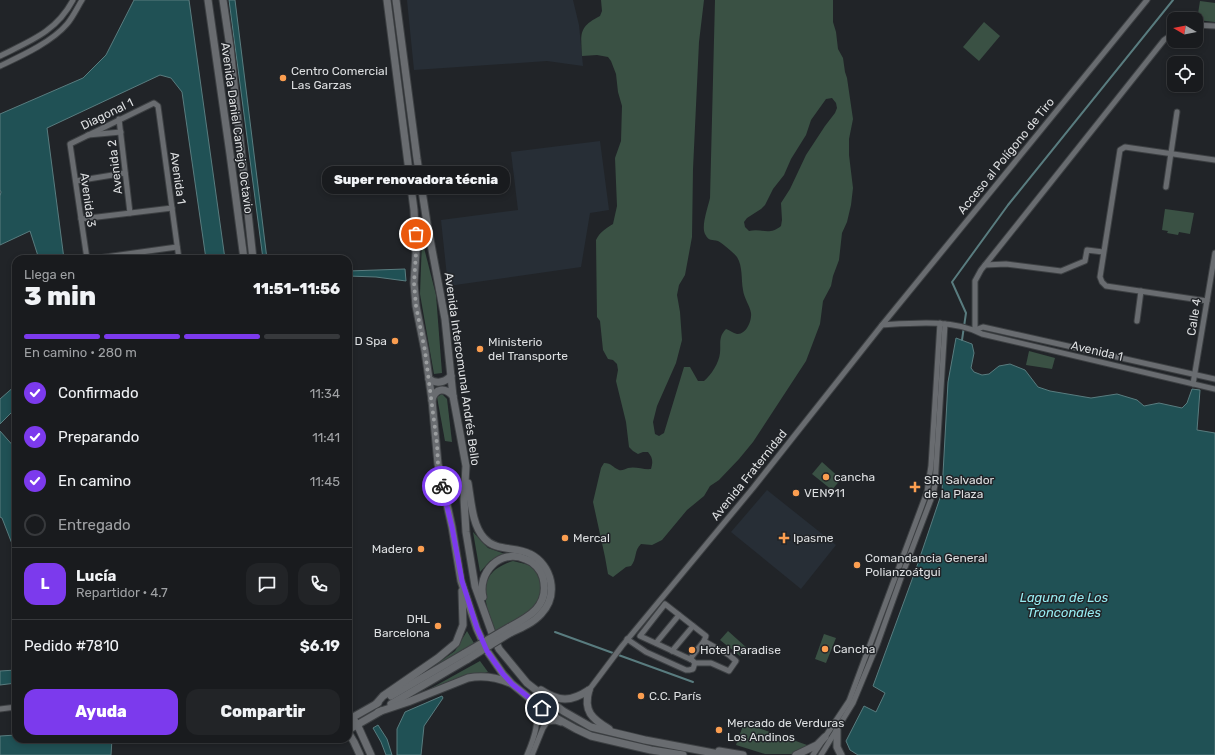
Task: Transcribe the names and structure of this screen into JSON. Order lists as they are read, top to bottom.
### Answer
{
  "streets": {
    "main road": ["Avenida Daniel Camejo Octavio", "Avenida Intercomunal Andrés Bello"],
    "street": [
      "Diagonal 1",
      "Acceso al Polígono de Tiro",
      "Avenida 2",
      "Avenida 1",
      "Avenida 3",
      "Calle 4",
      "Avenida Fraternidad"
    ]
  },
  "crossings": [
    ["Diagonal 1", "Avenida 2"],
    ["Diagonal 1", "Avenida 1"],
    ["Diagonal 1", "Avenida 3"],
    ["Acceso al Polígono de Tiro", "Avenida Fraternidad"],
    ["Avenida 1", "Calle 4"]
  ],
  "water": ["Laguna de Los Tronconales"],
  "places": {
    "other": [
      "Centro Comercial Las Garzas",
      "Super renovadora técnia",
      "D Spa",
      "Ministerio del Transporte",
      "cancha",
      "VEN911",
      "Mercal",
      "Madero",
      "Comandancia General Polianzoátgui",
      "DHL Barcelona",
      "Cancha",
      "Hotel Paradise",
      "C.C. París",
      "Mercado de Verduras Los Andinos"
    ],
    "health": ["SRI Salvador de la Plaza", "Ipasme"]
  },
  "north": "left",
  "page": {
    "bubble": "Super renovadora técnia",
    "heading": ["3 min", "Llega en", "11:51–11:56"],
    "panel": [
      "Lucía",
      "Repartidor · 4.7",
      "Pedido #7810",
      "$6.19"
    ],
    "bar": "En camino · 280 m",
    "list": [
      ["Confirmado", "11:34"],
      ["Preparando", "11:41"],
      ["En camino", "11:45"],
      "Entregado"
    ],
    "round": "L",
    "buttons": ["Ayuda", "Compartir"]
  }
}
